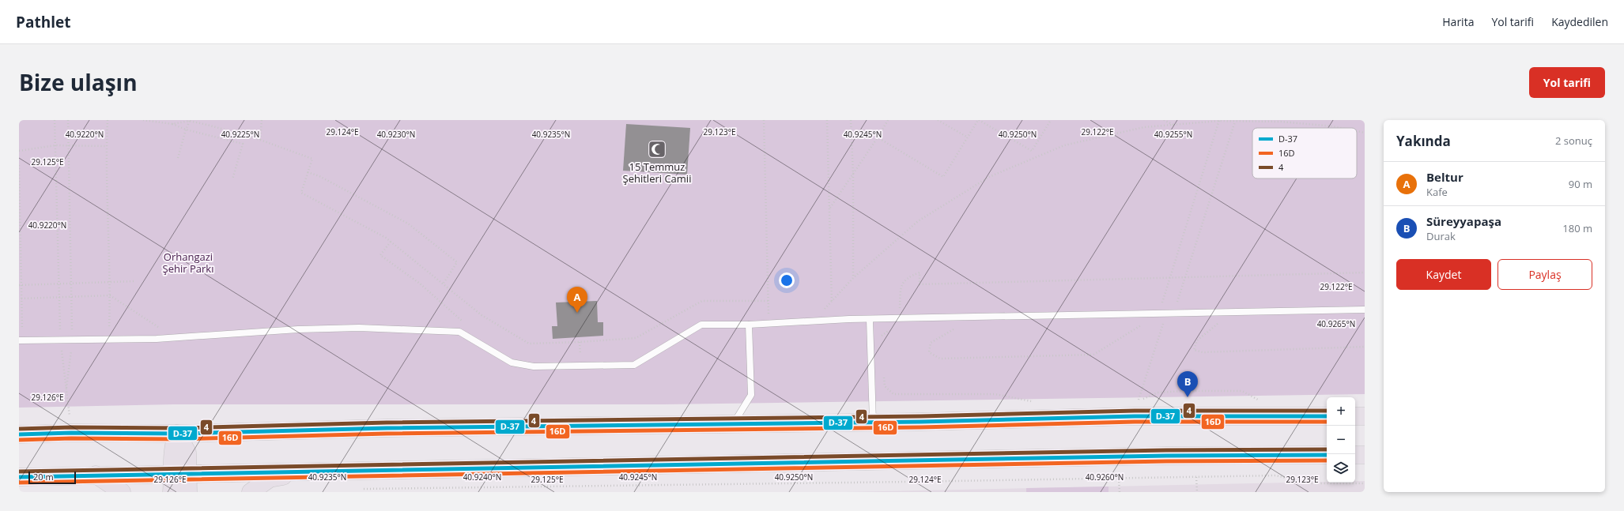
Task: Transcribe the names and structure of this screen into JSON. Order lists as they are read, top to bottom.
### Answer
{
  "parks": ["Orhangazi Şehir Parkı"],
  "places": {
    "mosque": ["15 Temmuz Şehitleri Camii"]
  },
  "lines": ["transit line 4", "transit line D-37", "transit line 16D"],
  "legend": ["D-37", "16D", "4"],
  "scale_bar": "20 m",
  "page": {
    "header": "Pathlet",
    "nav": ["Harita", "Yol tarifi", "Kaydedilen"],
    "title": "Bize ulaşın",
    "buttons": [
      "Yol tarifi",
      ["Kaydet", "Paylaş"]
    ],
    "heading": ["Yakında", "2 sonuç"],
    "list": [
      {
        "mark": "A",
        "name": "Beltur",
        "note": "Kafe",
        "value": "90 m"
      },
      {
        "mark": "B",
        "name": "Süreyyapaşa",
        "note": "Durak",
        "value": "180 m"
      }
    ],
    "pins": ["A", "B"],
    "map_buttons": ["+", "−"],
    "scale": "20 m"
  },
  "coordinates": [
    "29.124°E",
    "29.123°E",
    "29.122°E",
    "40.9220°N",
    "40.9225°N",
    "40.9230°N",
    "40.9235°N",
    "40.9245°N",
    "40.9250°N",
    "40.9255°N",
    "29.125°E",
    "40.9265°N",
    "29.126°E",
    "40.9240°N",
    "40.9260°N"
  ]
}
